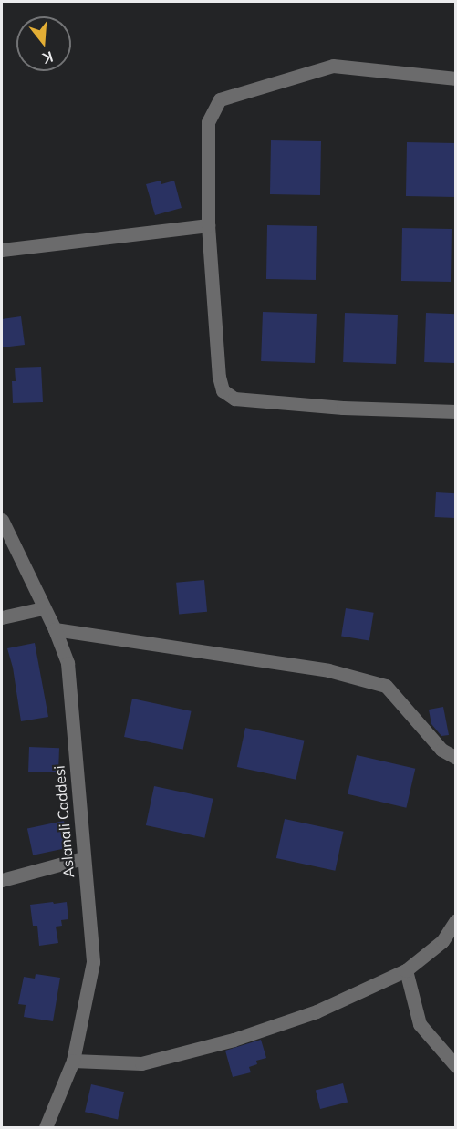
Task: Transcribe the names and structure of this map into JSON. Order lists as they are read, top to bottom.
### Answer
{
  "streets": {
    "street": ["Aslanali Caddesi"]
  },
  "north": "bottom"
}
